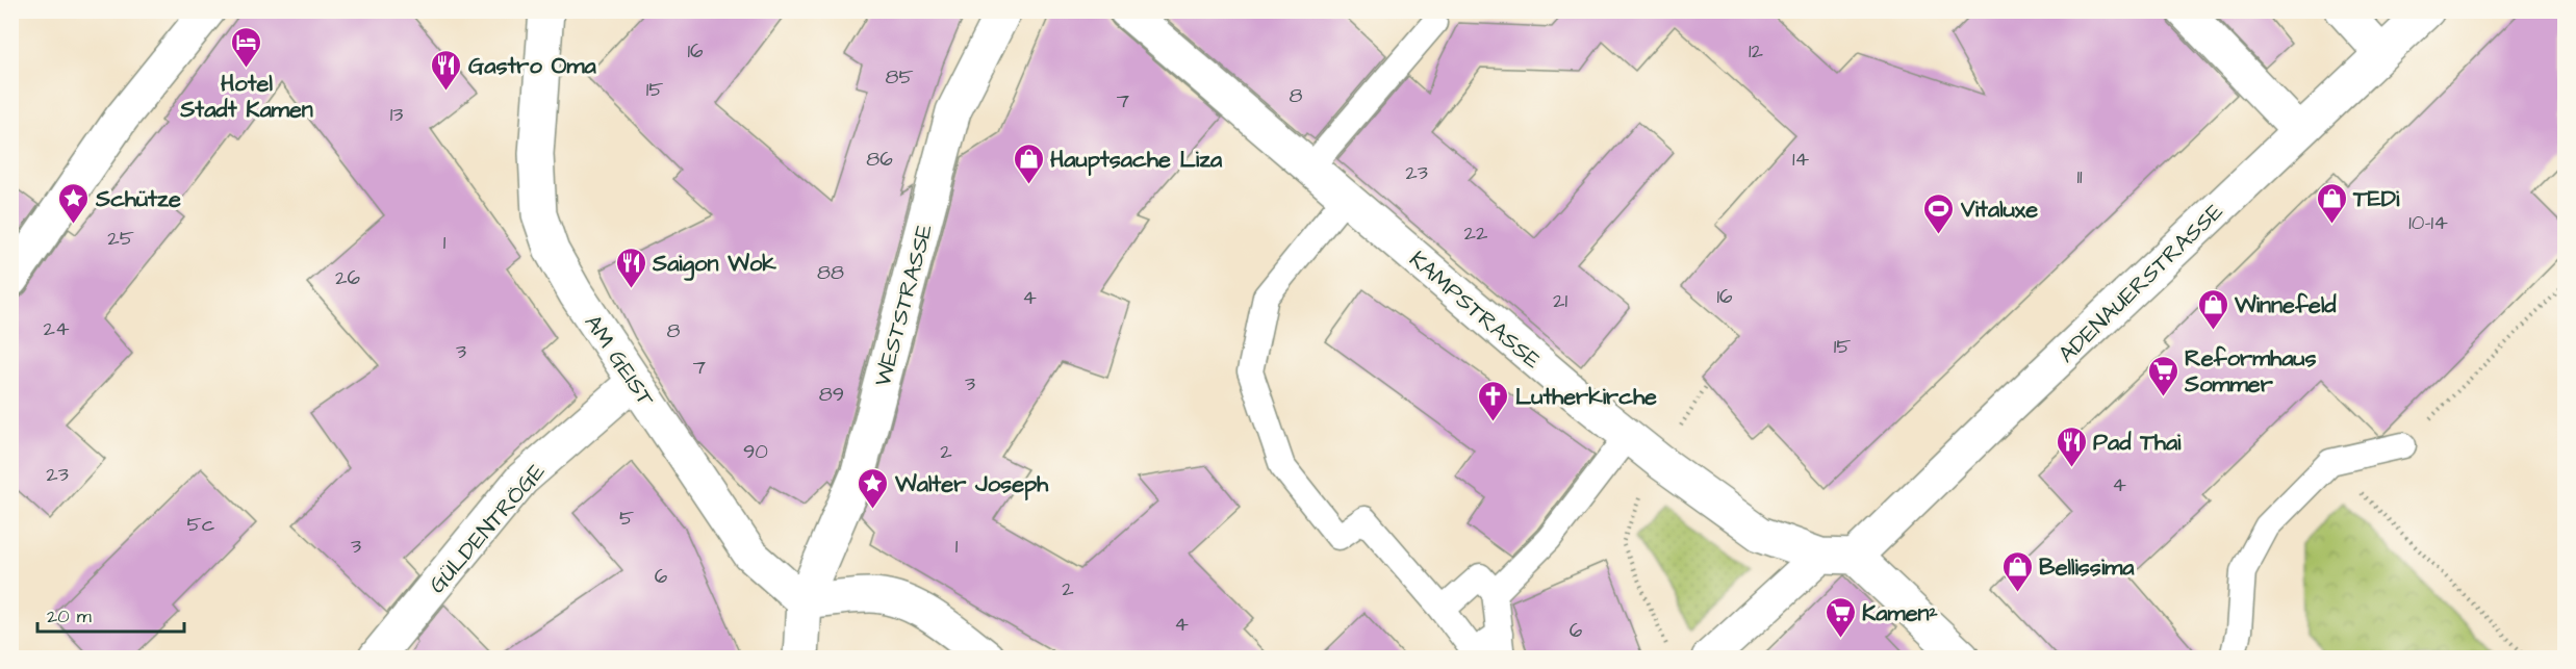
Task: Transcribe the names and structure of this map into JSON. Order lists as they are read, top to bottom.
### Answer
{
  "streets": {
    "street": [
      "ADENAUERSTRASSE",
      "WESTSTRASSE",
      "KAMPSTRASSE",
      "AM GEIST",
      "GÜLDENTRÖGE"
    ]
  },
  "crossings": [
    ["ADENAUERSTRASSE", "KAMPSTRASSE"],
    ["WESTSTRASSE", "AM GEIST"],
    ["AM GEIST", "GÜLDENTRÖGE"]
  ],
  "places": {
    "hotel": ["Hotel Stadt Kamen"],
    "restaurant": ["Gastro Oma", "Saigon Wok", "Pad Thai"],
    "shop": [
      "Hauptsache Liza",
      "TEDi",
      "Winnefeld",
      "Bellissima"
    ],
    "place": ["Schütze", "Walter Joseph"],
    "sports": ["Vitaluxe"],
    "supermarket": ["Reformhaus Sommer", "Kamen²"],
    "church": ["Lutherkirche"]
  },
  "house_numbers": [
    "16",
    "12",
    "85",
    "15",
    "8",
    "7",
    "13",
    "86",
    "14",
    "23",
    "11",
    "10-14",
    "22",
    "25",
    "1",
    "88",
    "26",
    "16",
    "4",
    "21",
    "24",
    "8",
    "15",
    "3",
    "7",
    "3",
    "89",
    "90",
    "2",
    "23",
    "4",
    "5",
    "5c",
    "3",
    "1",
    "6",
    "2",
    "4",
    "6"
  ],
  "scale_bar": "20 m"
}
